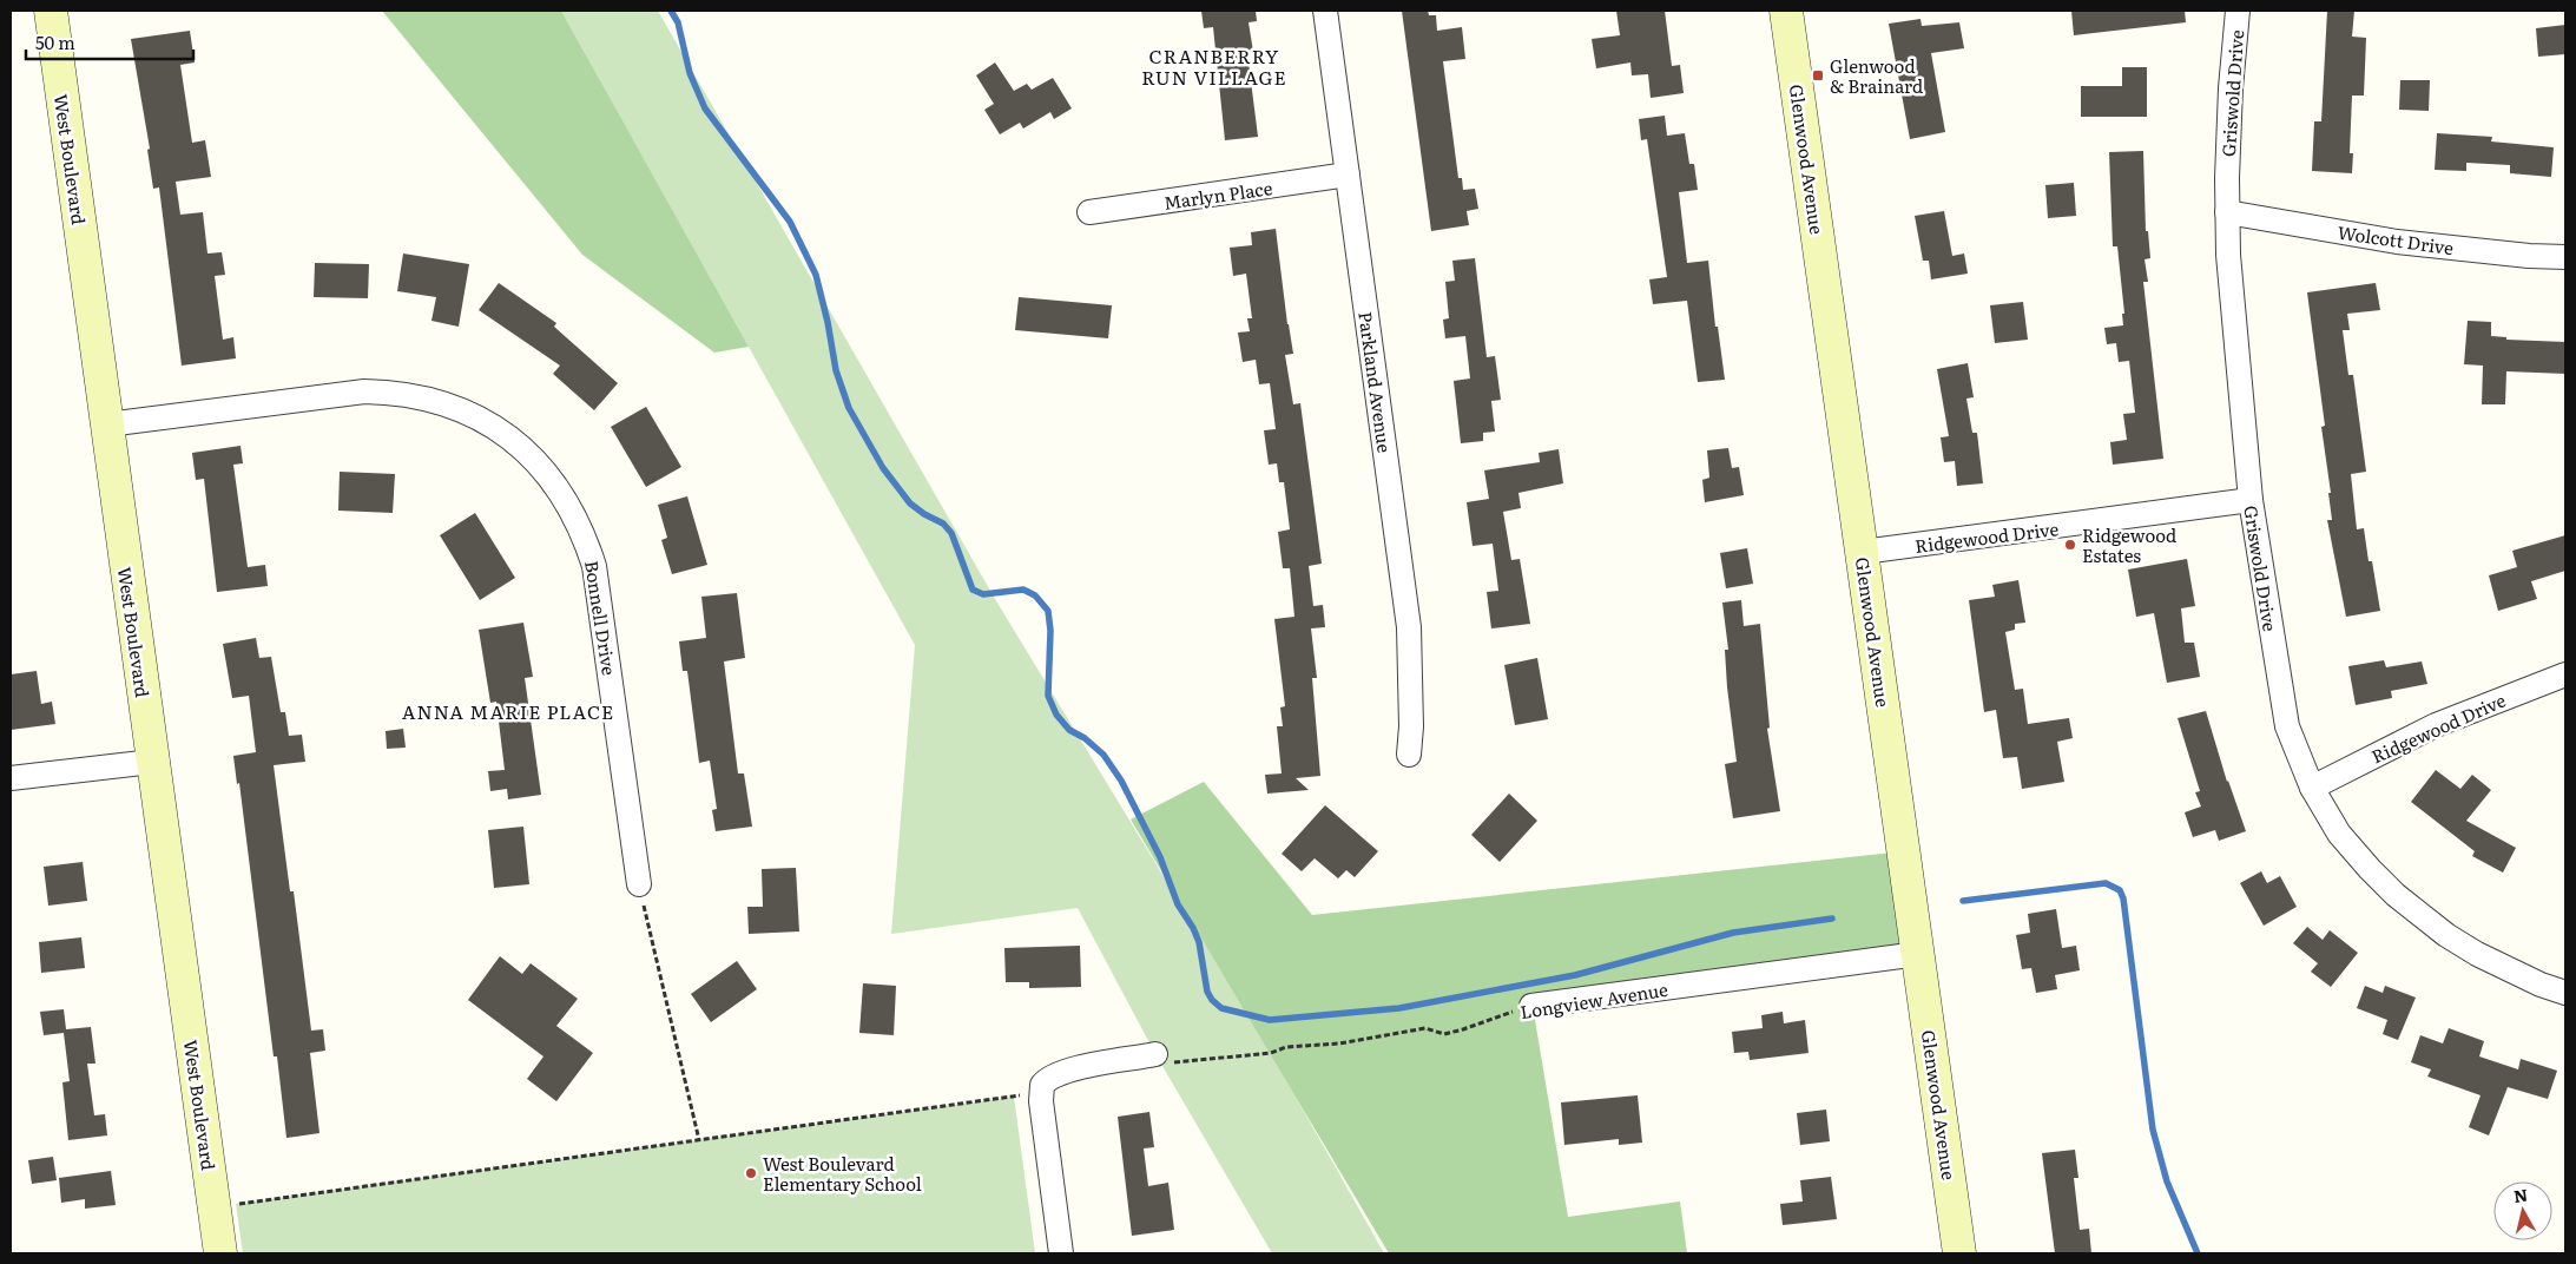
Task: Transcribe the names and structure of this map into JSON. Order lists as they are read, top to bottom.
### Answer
{
  "streets": {
    "street": [
      "Griswold Drive",
      "West Boulevard",
      "Glenwood Avenue",
      "Marlyn Place",
      "Wolcott Drive",
      "Parkland Avenue",
      "Ridgewood Drive",
      "Bonnell Drive",
      "Longview Avenue"
    ]
  },
  "crossings": [
    ["Griswold Drive", "Wolcott Drive"],
    ["Griswold Drive", "Ridgewood Drive"],
    ["West Boulevard", "Bonnell Drive"],
    ["Glenwood Avenue", "Ridgewood Drive"],
    ["Glenwood Avenue", "Longview Avenue"],
    ["Marlyn Place", "Parkland Avenue"]
  ],
  "districts": ["CRANBERRY RUN VILLAGE", "ANNA MARIE PLACE"],
  "places": {
    "transit": ["Glenwood & Brainard"],
    "other": ["Ridgewood Estates", "West Boulevard Elementary School"]
  },
  "scale_bar": "50 m",
  "north": "top"
}
